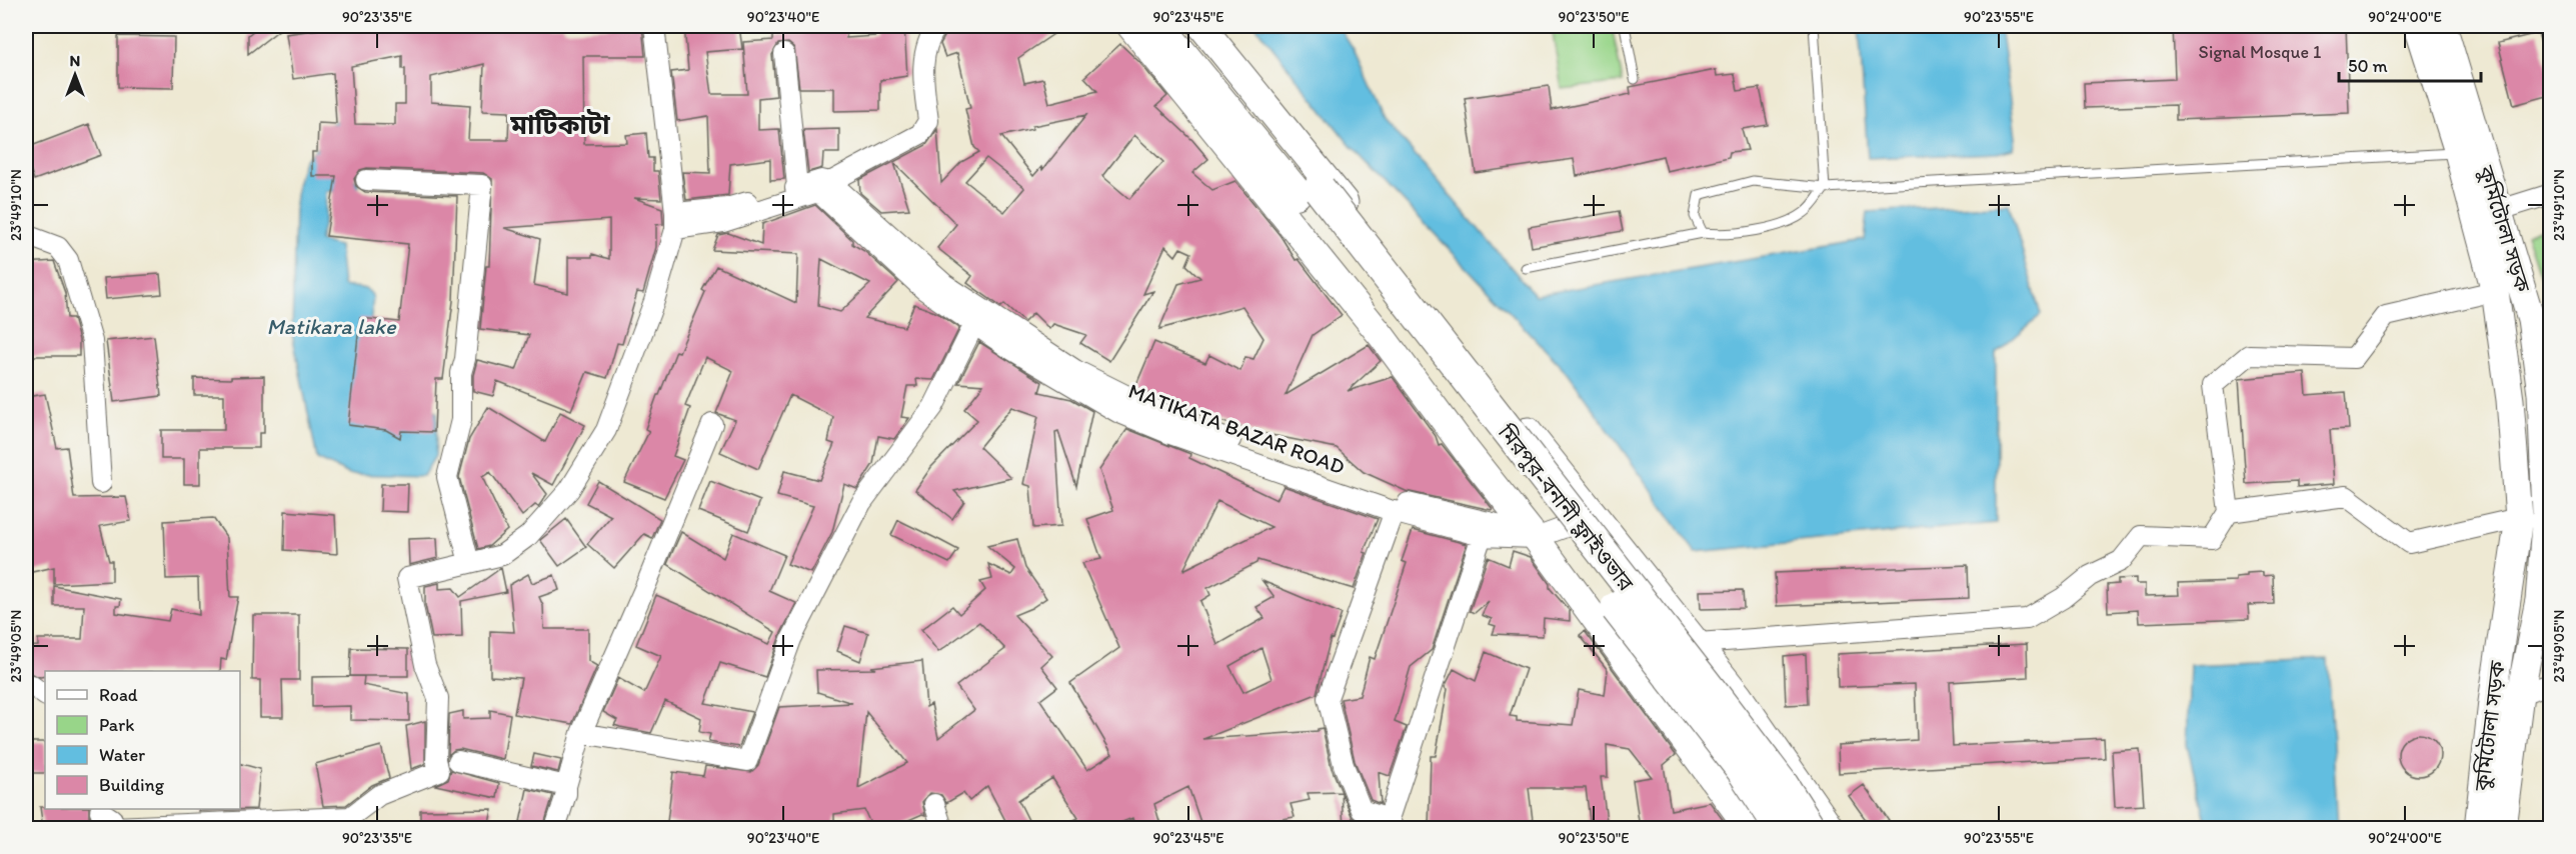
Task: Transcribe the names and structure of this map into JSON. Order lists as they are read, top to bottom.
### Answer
{
  "streets": {
    "main road": ["কুর্মিটোলা সড়ক", "মিরপুর-বনানী ফ্লাইওভার"],
    "street": ["MATIKATA BAZAR ROAD"]
  },
  "districts": ["মাটিকাটা"],
  "water": ["Matikara lake"],
  "house_numbers": ["Signal Mosque 1"],
  "legend": [
    "Road",
    "Park",
    "Water",
    "Building"
  ],
  "scale_bar": "50 m",
  "north": "top",
  "coordinates": [
    "90°23'35\"E",
    "90°23'40\"E",
    "90°23'45\"E",
    "90°23'50\"E",
    "90°23'55\"E",
    "90°24'00\"E",
    "23°49'10\"N",
    "23°49'05\"N"
  ]
}
